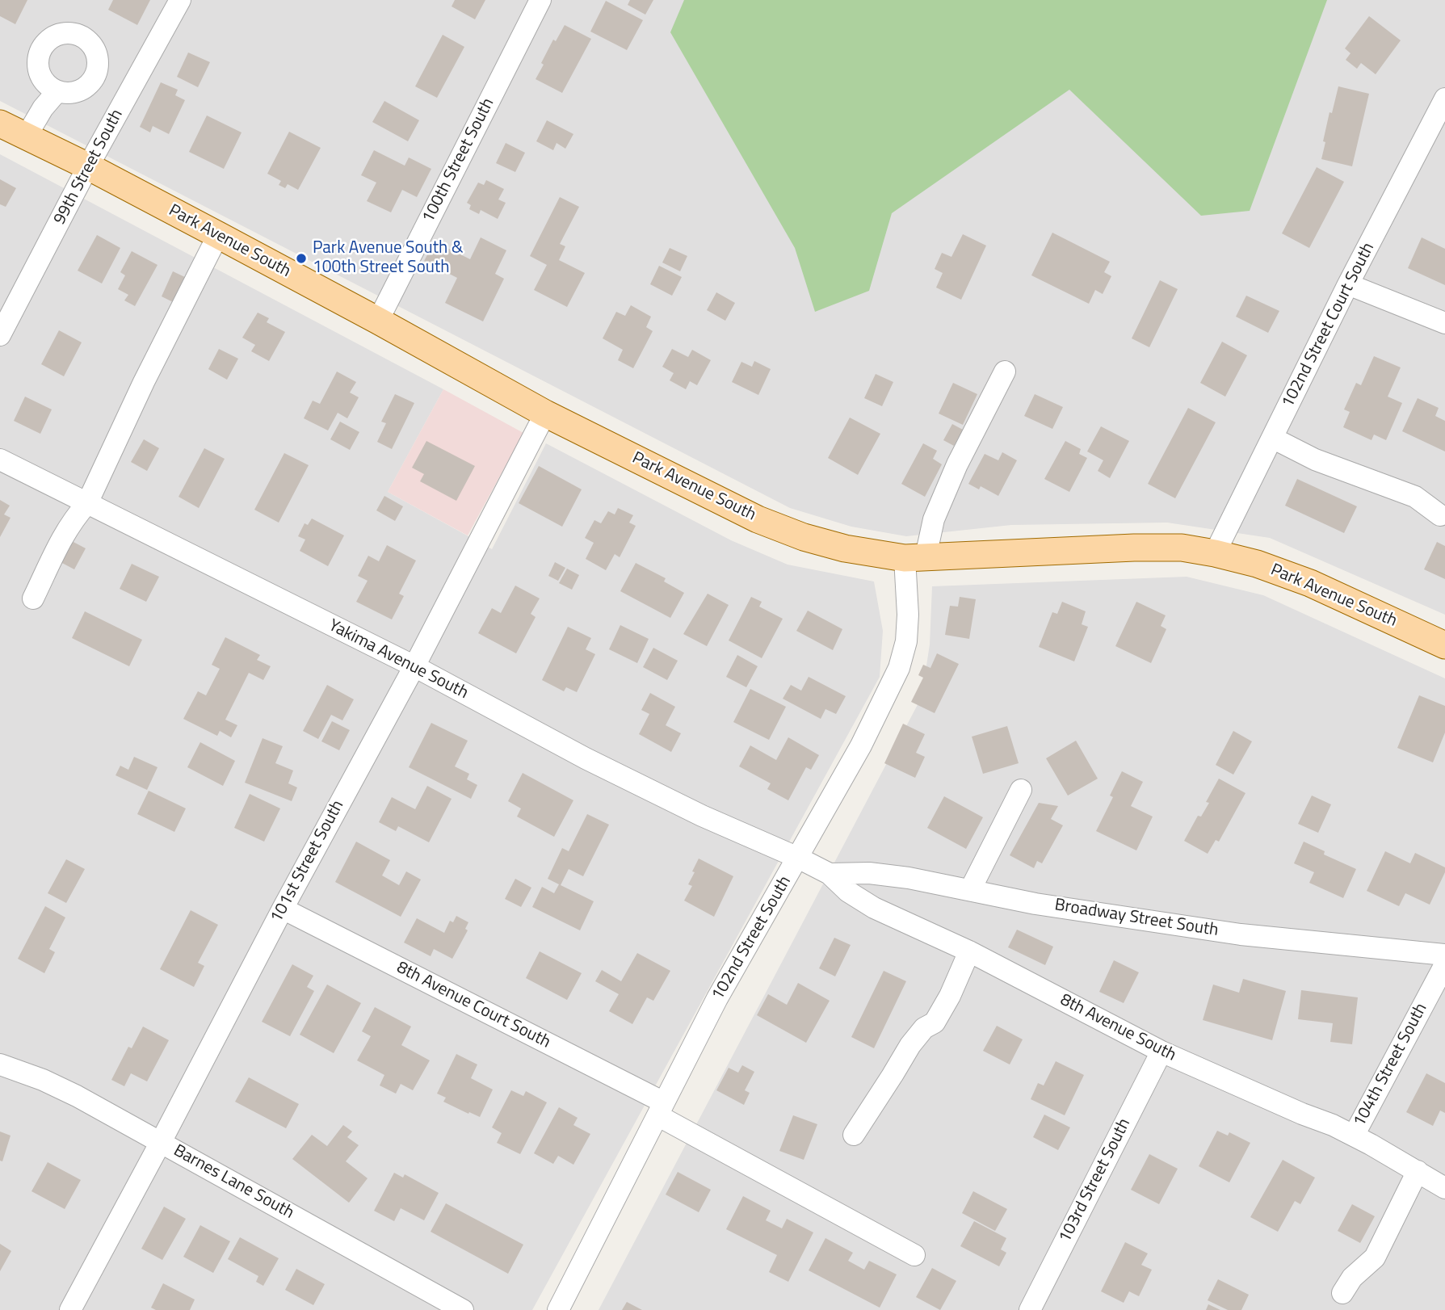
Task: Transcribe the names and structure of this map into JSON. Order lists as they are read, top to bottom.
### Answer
{
  "streets": {
    "main road": ["Park Avenue South"],
    "street": [
      "100th Street South",
      "99th Street South",
      "102nd Street Court South",
      "Yakima Avenue South",
      "101st Street South",
      "Broadway Street South",
      "102nd Street South",
      "8th Avenue Court South",
      "8th Avenue South",
      "104th Street South",
      "103rd Street South",
      "Barnes Lane South"
    ]
  },
  "crossings": [
    ["100th Street South", "Park Avenue South"],
    ["99th Street South", "Park Avenue South"],
    ["Park Avenue South", "102nd Street Court South"],
    ["Park Avenue South", "101st Street South"],
    ["Park Avenue South", "102nd Street South"],
    ["Yakima Avenue South", "101st Street South"],
    ["Yakima Avenue South", "102nd Street South"],
    ["Yakima Avenue South", "8th Avenue South"],
    ["101st Street South", "8th Avenue Court South"],
    ["101st Street South", "Barnes Lane South"],
    ["Broadway Street South", "8th Avenue South"],
    ["102nd Street South", "8th Avenue Court South"],
    ["102nd Street South", "8th Avenue South"],
    ["8th Avenue South", "104th Street South"],
    ["8th Avenue South", "103rd Street South"]
  ],
  "places": ["Park Avenue South & 100th Street South"]
}
